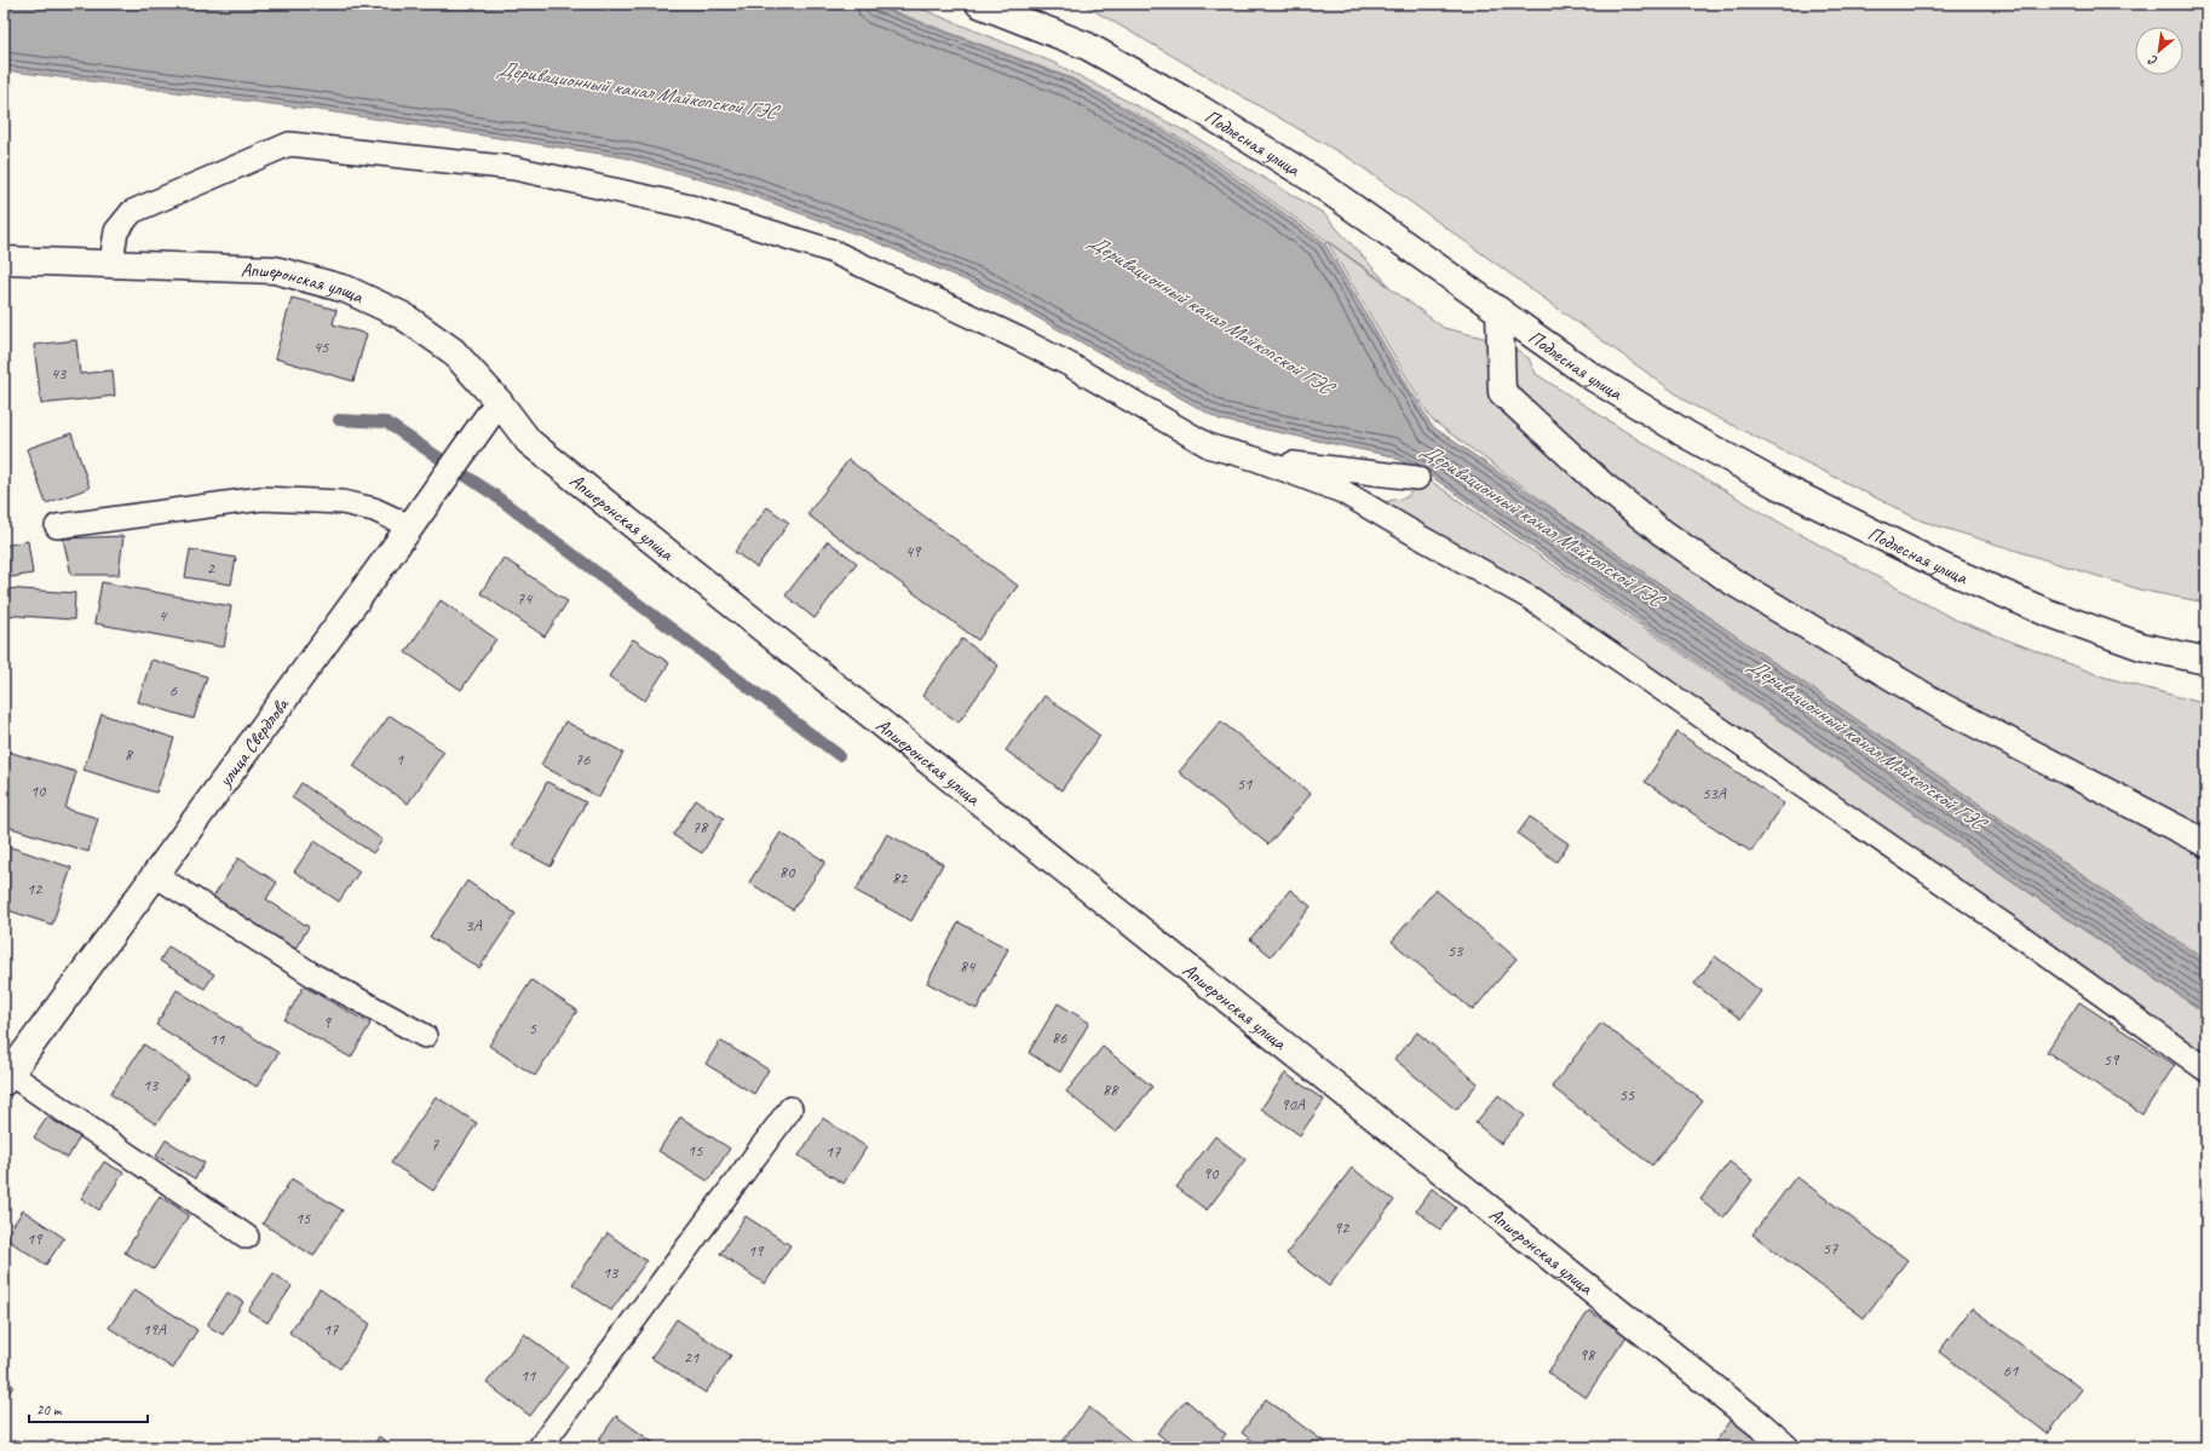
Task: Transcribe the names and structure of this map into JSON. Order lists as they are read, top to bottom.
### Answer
{
  "streets": {
    "street": ["Подлесная улица", "Апшеронская улица", "улица Свердлова"]
  },
  "crossings": [
    ["Апшеронская улица", "улица Свердлова"]
  ],
  "water": ["Деривационный канал Майкопской ГЭС"],
  "house_numbers": [
    "45",
    "43",
    "49",
    "2",
    "74",
    "4",
    "6",
    "8",
    "1",
    "76",
    "51",
    "10",
    "53А",
    "78",
    "80",
    "82",
    "12",
    "3А",
    "53",
    "84",
    "9",
    "5",
    "86",
    "11",
    "59",
    "13",
    "88",
    "55",
    "90А",
    "7",
    "15",
    "17",
    "90",
    "15",
    "92",
    "19",
    "57",
    "19",
    "13",
    "19А",
    "17",
    "98",
    "21",
    "61",
    "11"
  ],
  "scale_bar": "20 m",
  "north": "bottom left"
}
